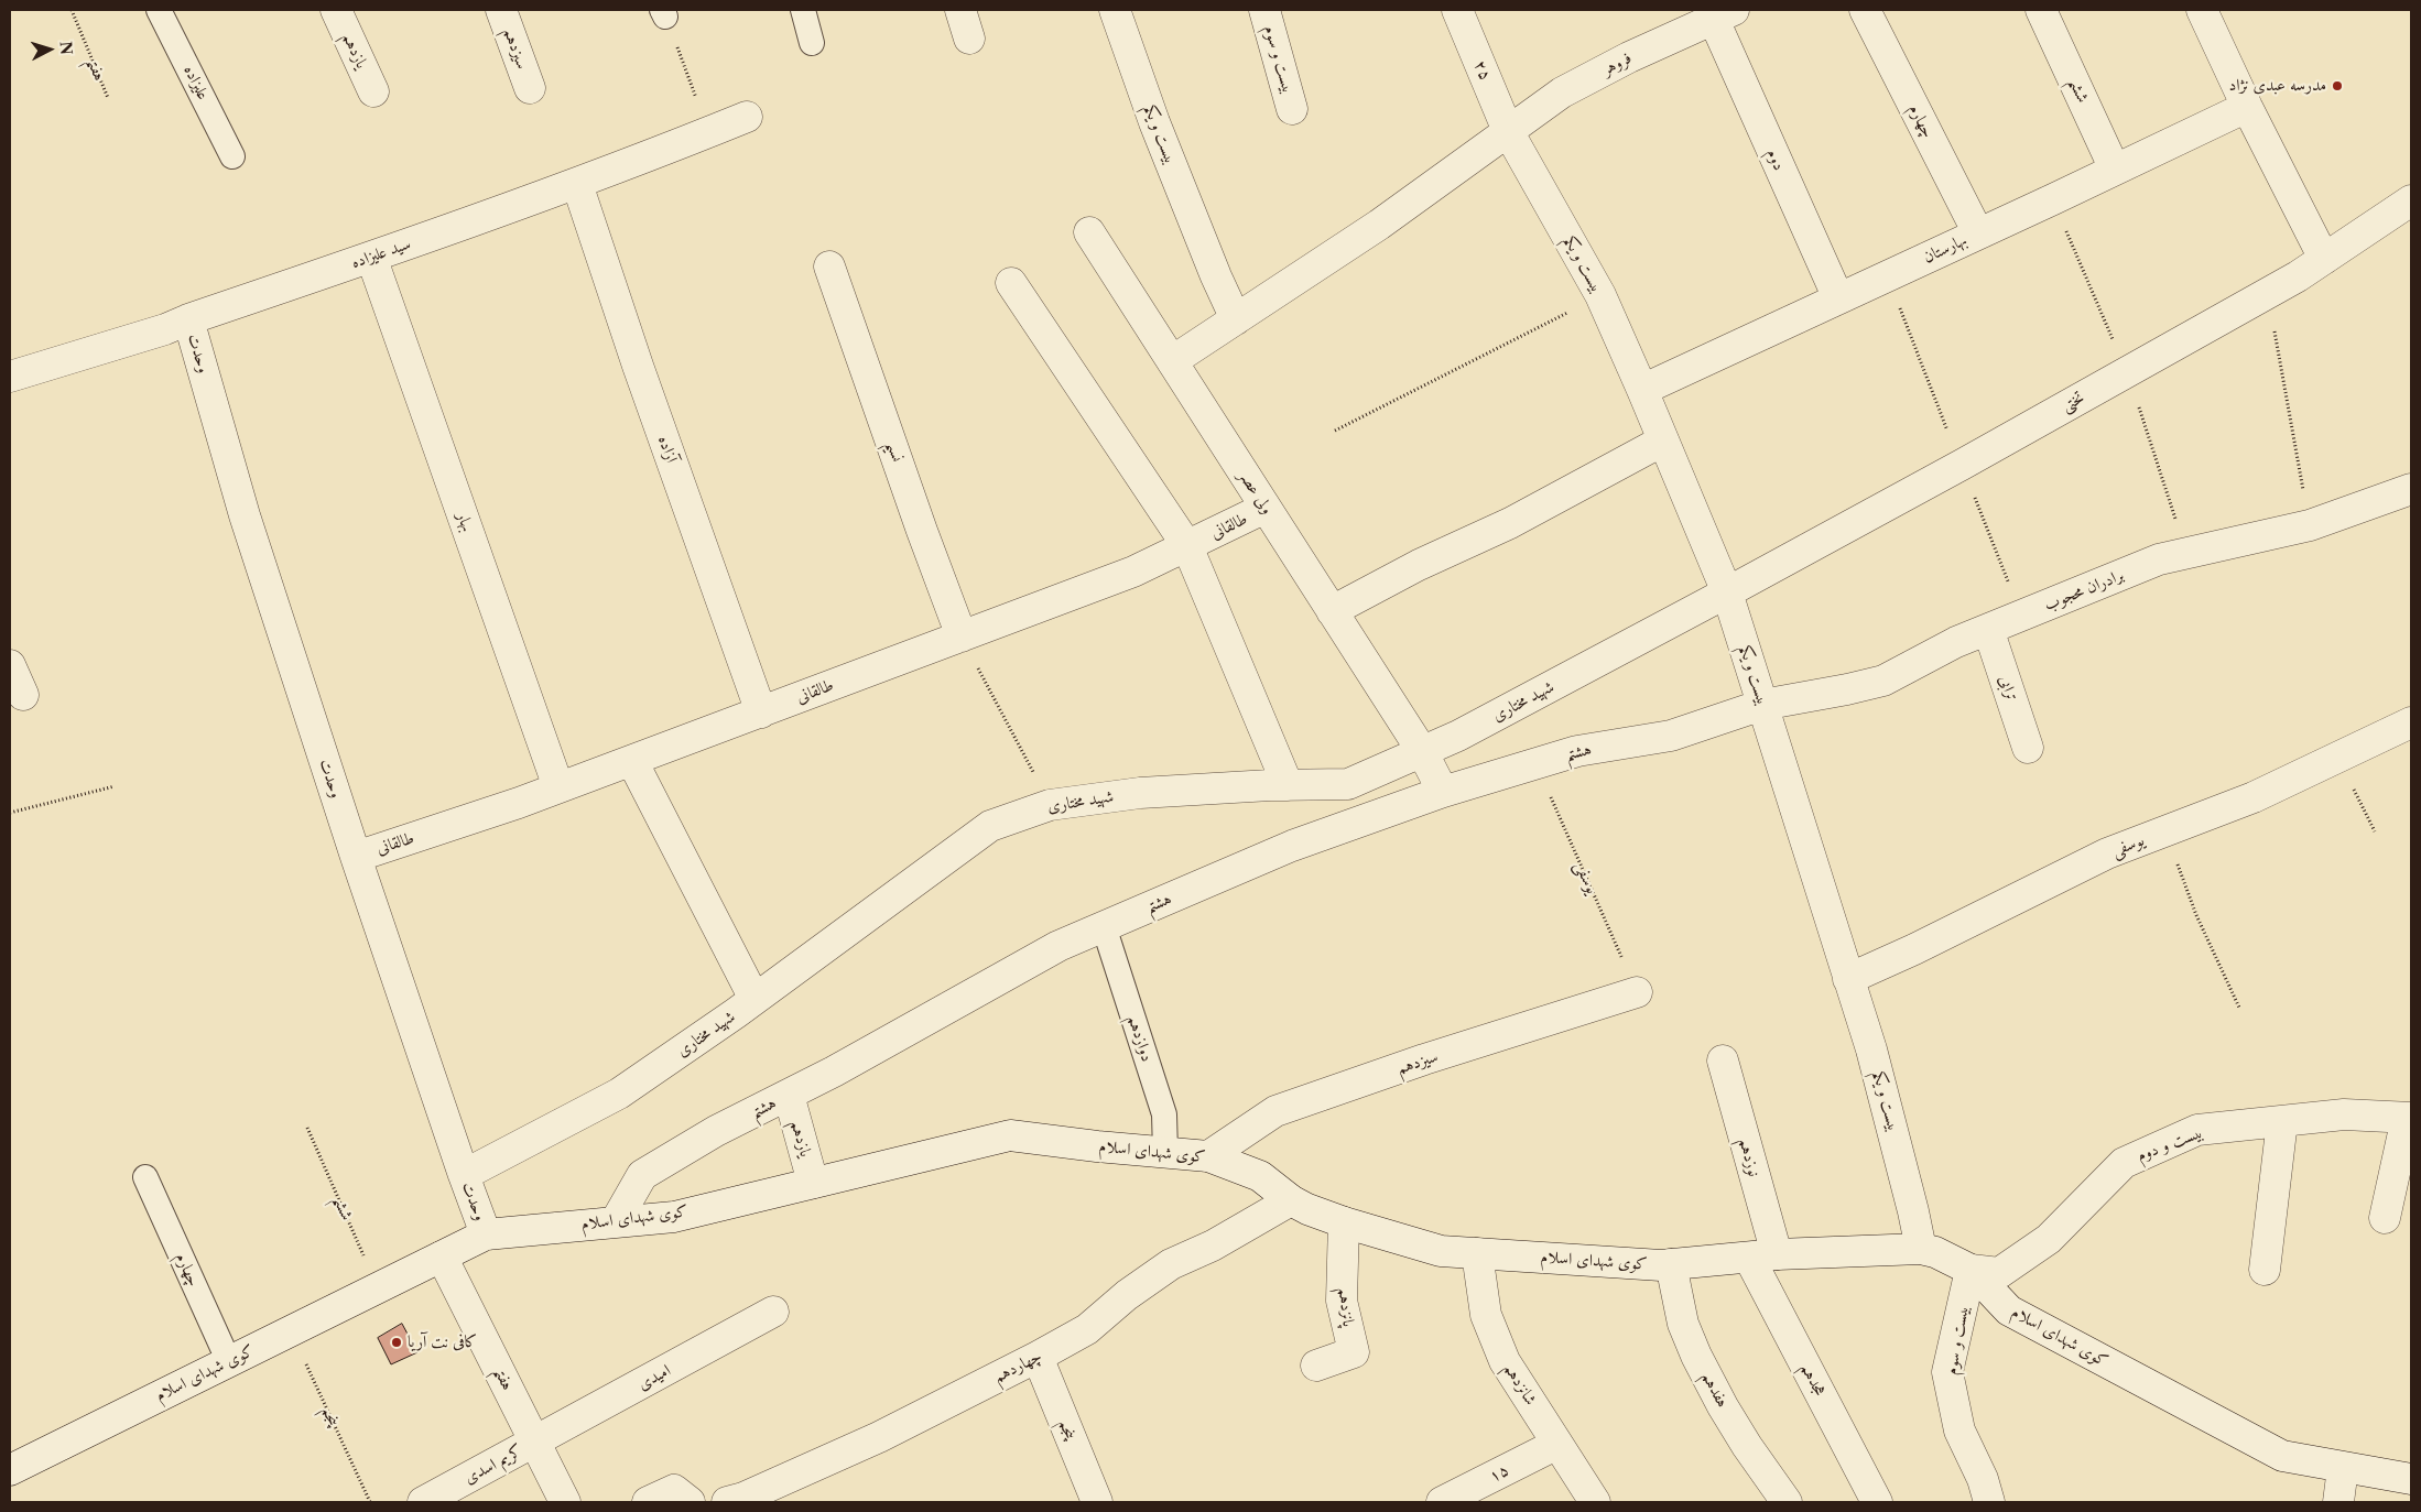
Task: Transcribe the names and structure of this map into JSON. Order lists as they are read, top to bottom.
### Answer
{
  "streets": {
    "street": [
      "سیزدهم",
      "یازدهم",
      "بیست و سوم",
      "فروهر",
      "هفتم",
      "۲۵",
      "ششم",
      "چهارم",
      "بیست و یکم",
      "دوم",
      "بهارستان",
      "سید علیزاده",
      "وحدت",
      "تختی",
      "آزاده",
      "نسیم",
      "ولی عصر",
      "بهار",
      "طالقانی",
      "برادران محجوب",
      "ترابی",
      "شهید مختاری",
      "هشتم",
      "یوسفی",
      "بیست و دوم",
      "کوی شهدای اسلام",
      "نوزدهم",
      "پانزدهم",
      "چهاردهم",
      "امیدی",
      "هجدهم",
      "شانزدهم",
      "هفدهم",
      "پنجم",
      "کریم اسدی",
      "۱۵"
    ],
    "lane": ["علیزاده", "دوازدهم"]
  },
  "crossings": [
    ["سیزدهم", "یوسفی"],
    ["سیزدهم", "کوی شهدای اسلام"],
    ["یازدهم", "هشتم"],
    ["یازدهم", "کوی شهدای اسلام"],
    ["بیست و سوم", "بیست و دوم"],
    ["بیست و سوم", "کوی شهدای اسلام"],
    ["فروهر", "۲۵"],
    ["فروهر", "بیست و یکم"],
    ["فروهر", "دوم"],
    ["فروهر", "ولی عصر"],
    ["هفتم", "کوی شهدای اسلام"],
    ["هفتم", "امیدی"],
    ["هفتم", "کریم اسدی"],
    ["۲۵", "بیست و یکم"],
    ["ششم", "بهارستان"],
    ["ششم", "کوی شهدای اسلام"],
    ["چهارم", "بهارستان"],
    ["چهارم", "کوی شهدای اسلام"],
    ["بیست و یکم", "بهارستان"],
    ["بیست و یکم", "تختی"],
    ["بیست و یکم", "برادران محجوب"],
    ["بیست و یکم", "شهید مختاری"],
    ["بیست و یکم", "هشتم"],
    ["بیست و یکم", "یوسفی"],
    ["بیست و یکم", "کوی شهدای اسلام"],
    ["دوم", "بهارستان"],
    ["سید علیزاده", "وحدت"],
    ["سید علیزاده", "آزاده"],
    ["سید علیزاده", "بهار"],
    ["وحدت", "طالقانی"],
    ["وحدت", "شهید مختاری"],
    ["وحدت", "کوی شهدای اسلام"],
    ["تختی", "شهید مختاری"],
    ["آزاده", "طالقانی"],
    ["نسیم", "طالقانی"],
    ["ولی عصر", "طالقانی"],
    ["ولی عصر", "شهید مختاری"],
    ["ولی عصر", "هشتم"],
    ["بهار", "طالقانی"],
    ["برادران محجوب", "ترابی"],
    ["برادران محجوب", "هشتم"],
    ["هشتم", "یوسفی"],
    ["هشتم", "دوازدهم"],
    ["هشتم", "کوی شهدای اسلام"],
    ["دوازدهم", "کوی شهدای اسلام"],
    ["بیست و دوم", "کوی شهدای اسلام"],
    ["کوی شهدای اسلام", "نوزدهم"],
    ["کوی شهدای اسلام", "پانزدهم"],
    ["کوی شهدای اسلام", "چهاردهم"],
    ["کوی شهدای اسلام", "هجدهم"],
    ["کوی شهدای اسلام", "شانزدهم"],
    ["کوی شهدای اسلام", "هفدهم"],
    ["کوی شهدای اسلام", "پنجم"],
    ["نوزدهم", "هجدهم"],
    ["چهاردهم", "پنجم"],
    ["امیدی", "کریم اسدی"],
    ["شانزدهم", "۱۵"]
  ],
  "places": ["مدرسه عبدی نژاد", "کافی نت آریا"],
  "north": "right"
}
